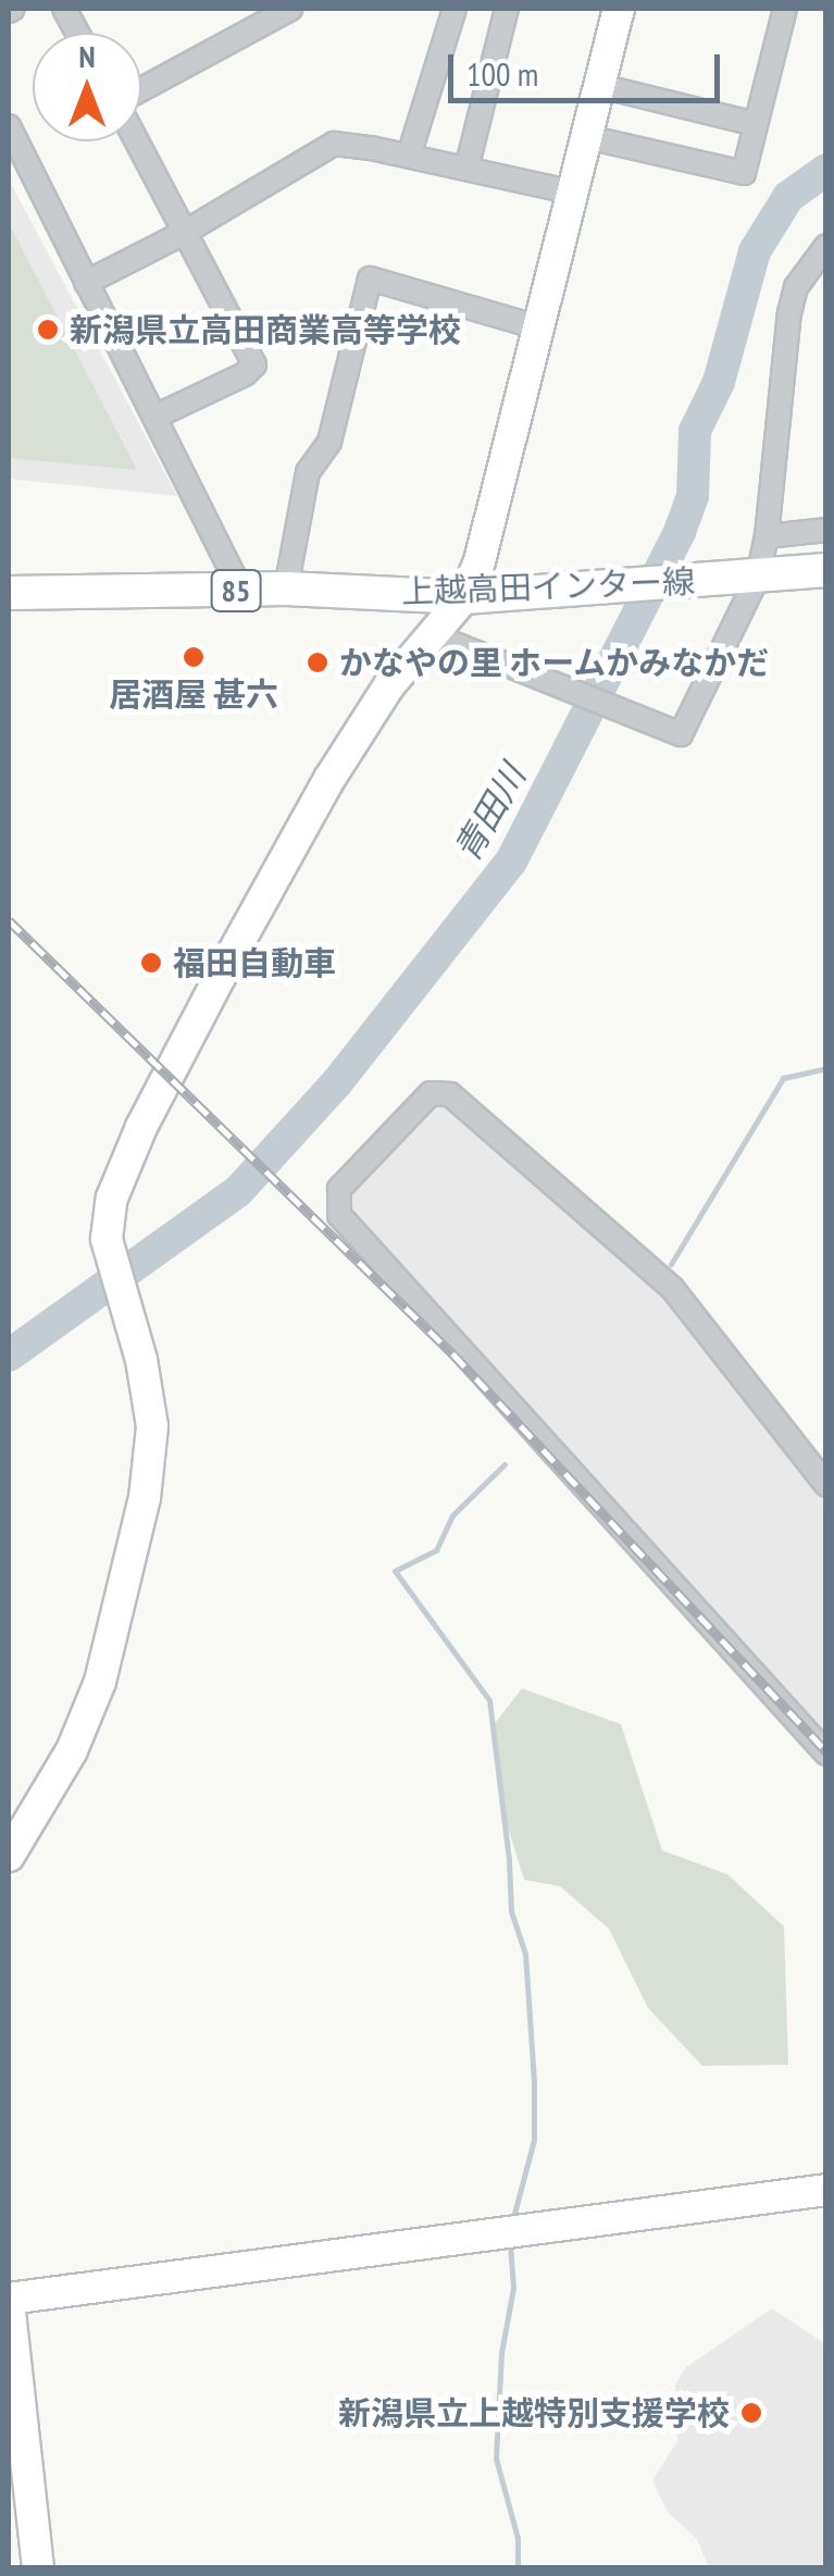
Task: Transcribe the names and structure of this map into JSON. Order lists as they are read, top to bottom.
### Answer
{
  "streets": {
    "main road": ["上越高田インター線", "85"]
  },
  "water": ["青田川"],
  "places": [
    "新潟県立高田商業高等学校",
    "居酒屋 甚六",
    "かなやの里 ホームかみなかだ",
    "福田自動車",
    "新潟県立上越特別支援学校"
  ],
  "scale_bar": "100 m",
  "north": "top"
}
